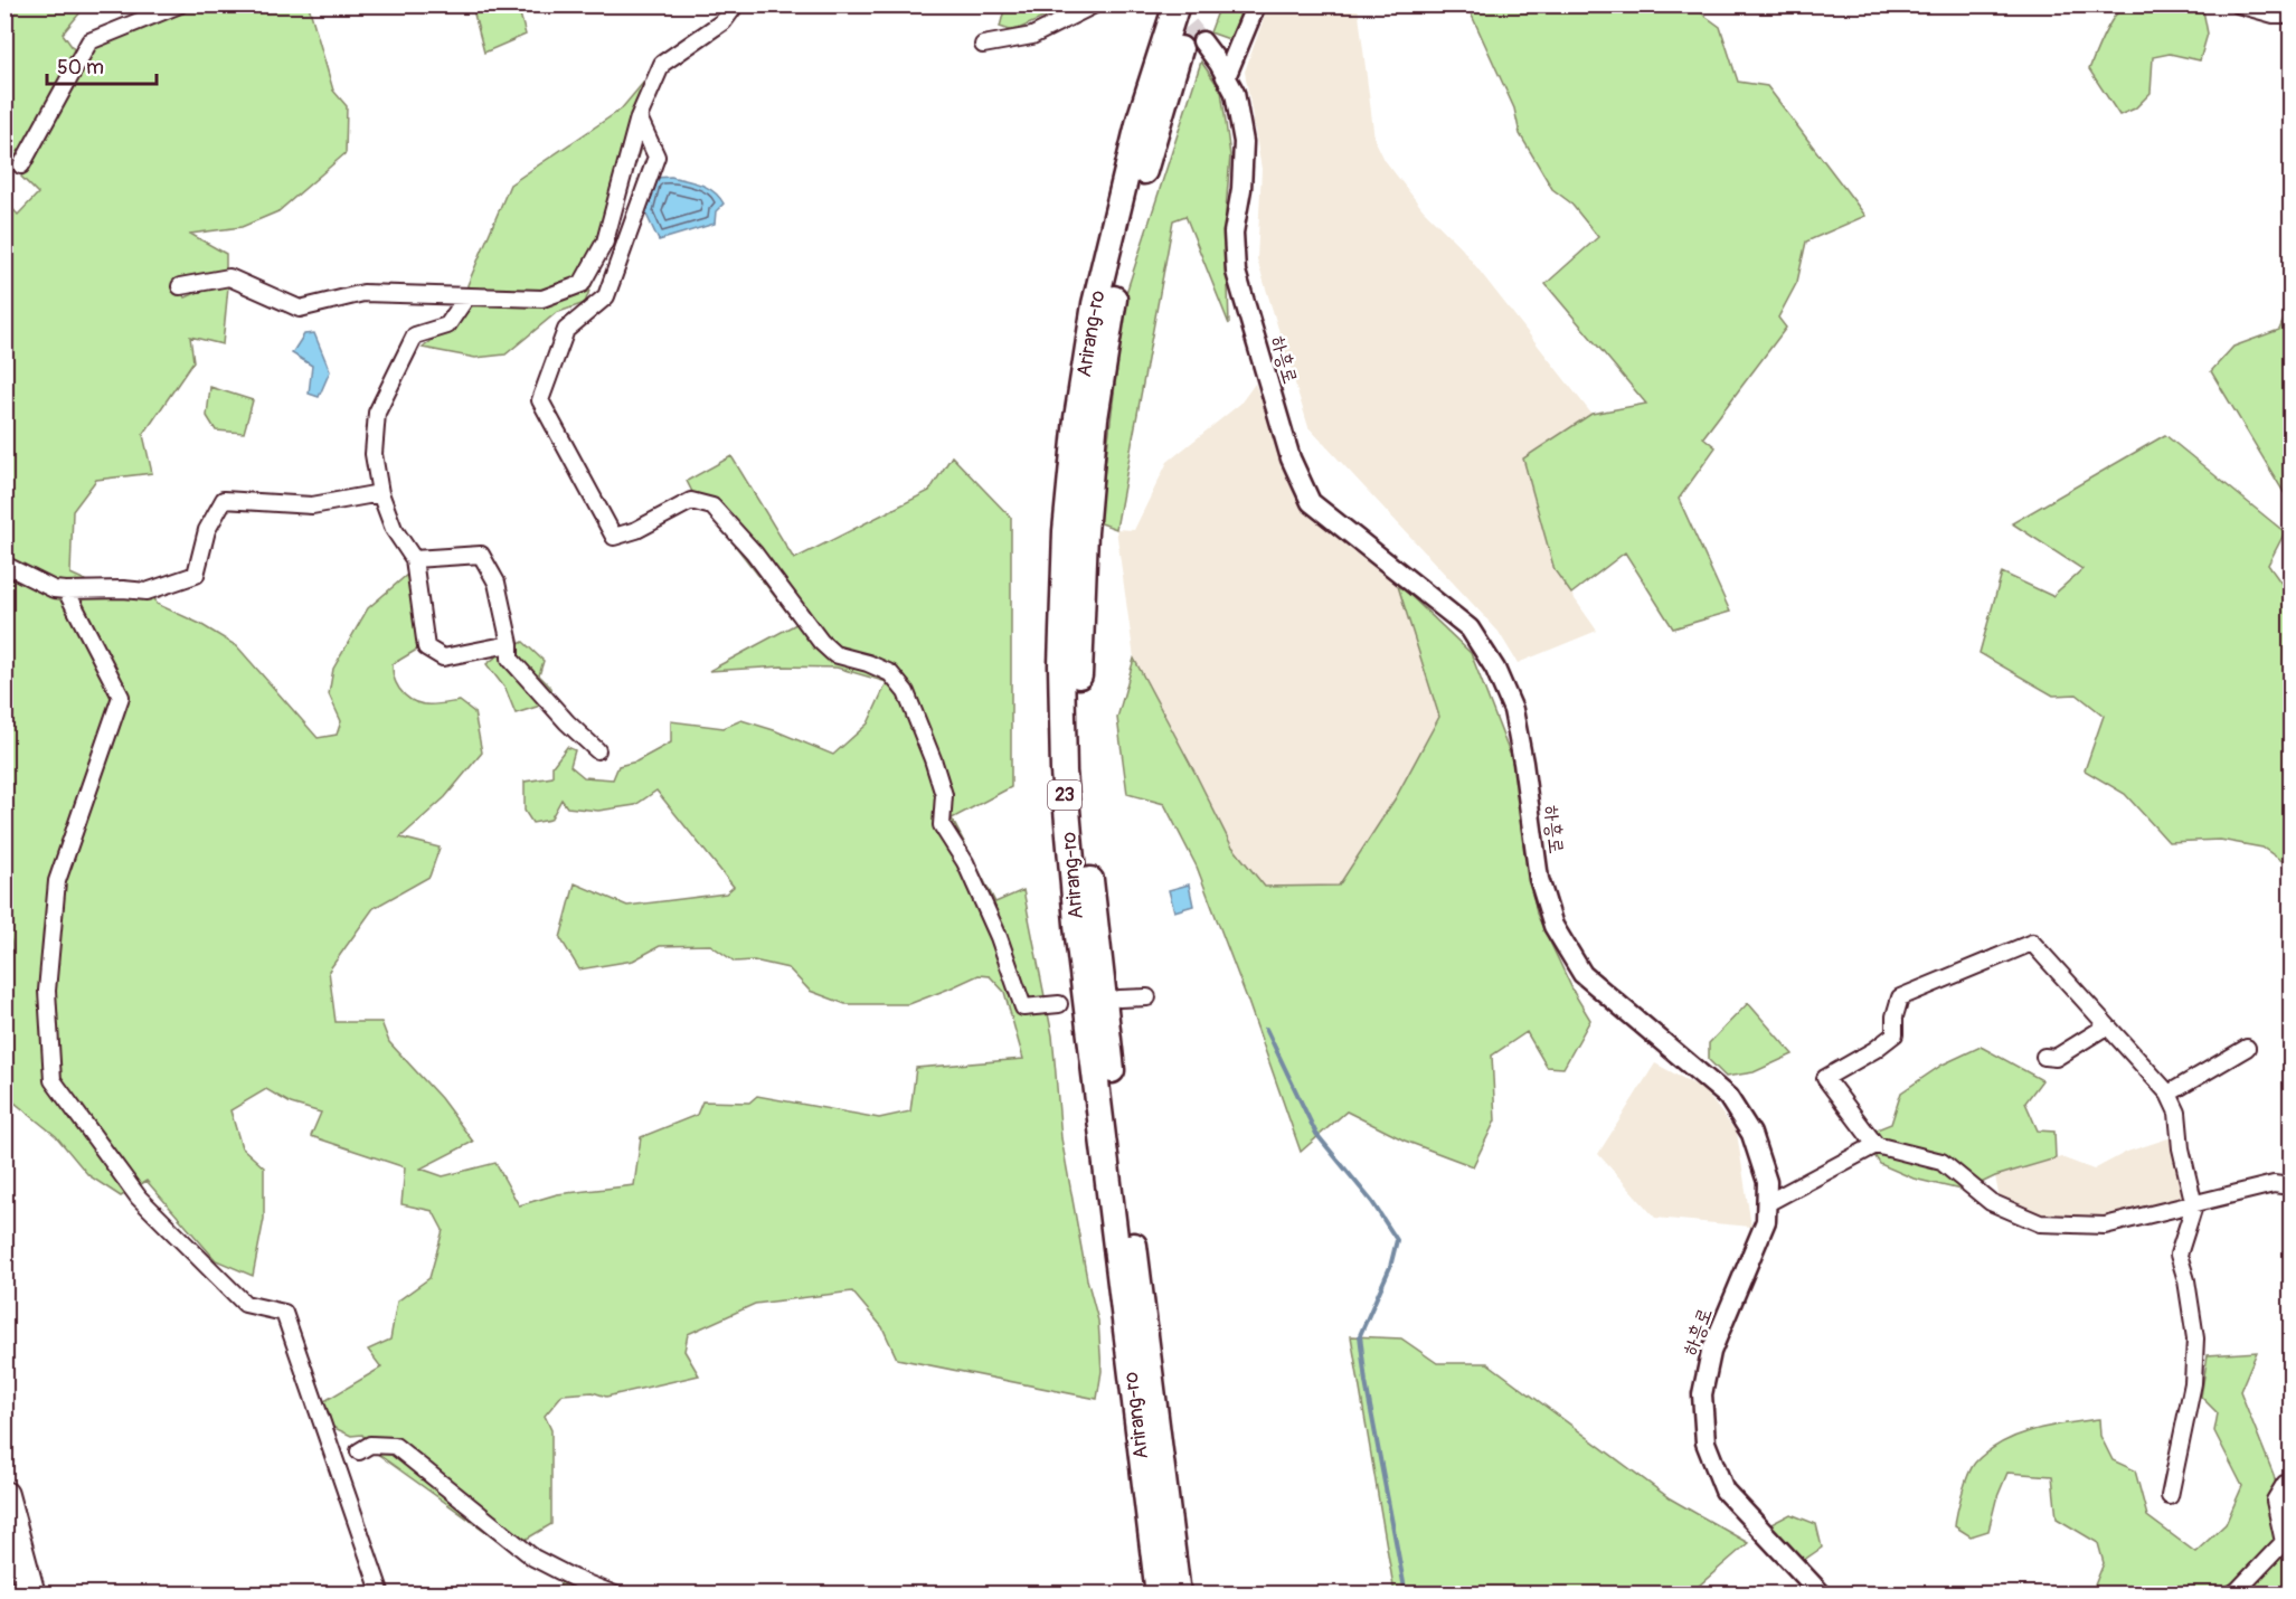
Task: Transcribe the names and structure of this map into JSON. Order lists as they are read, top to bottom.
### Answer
{
  "streets": {
    "highway": ["Arirang-ro", "23"],
    "street": ["하흥로"]
  },
  "scale_bar": "50 m"
}
